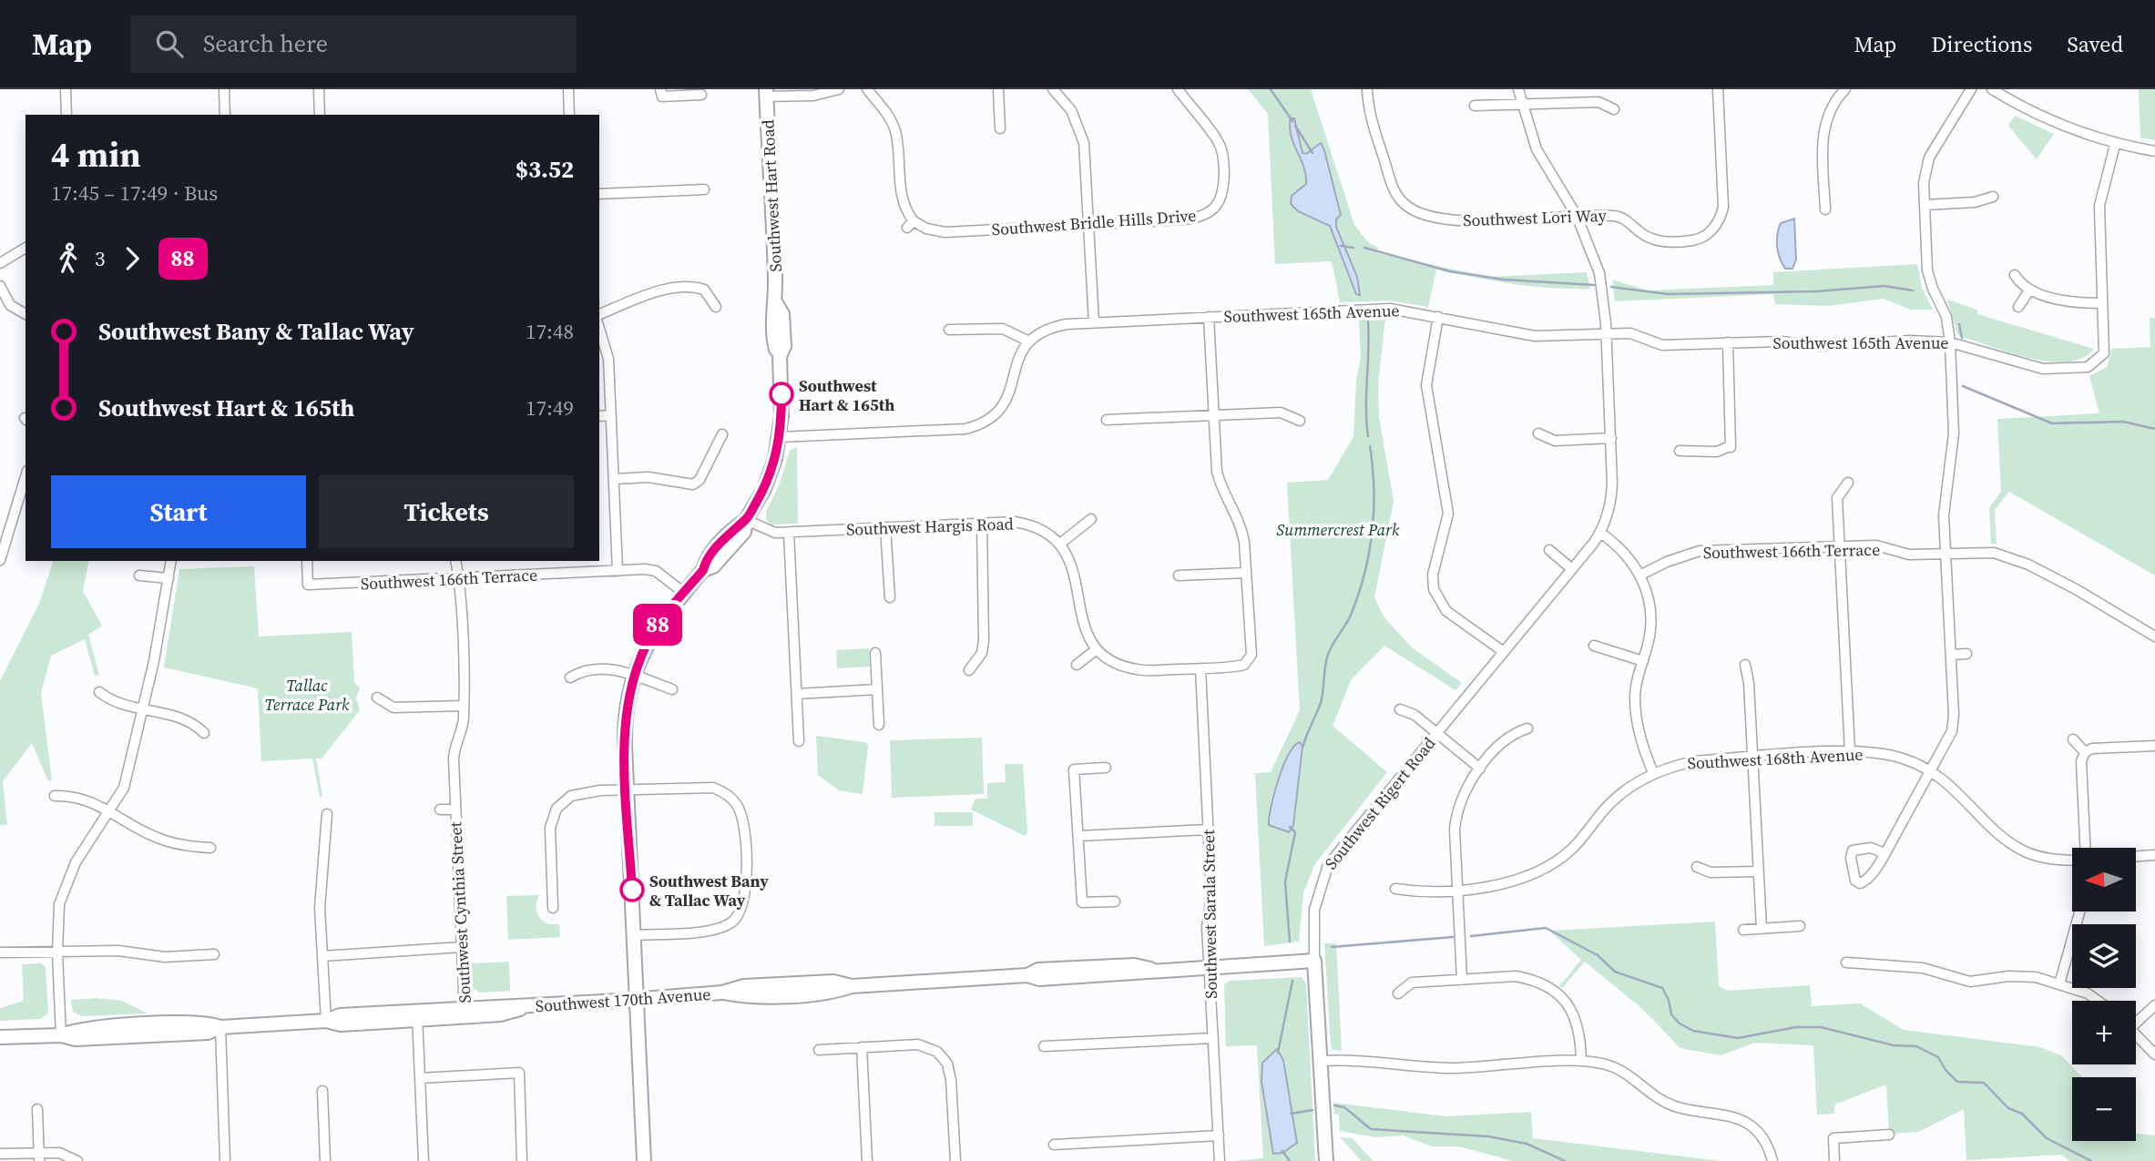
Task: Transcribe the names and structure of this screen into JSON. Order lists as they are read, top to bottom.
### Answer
{
  "streets": {
    "main road": ["Southwest Hart Road", "Southwest Rigert Road", "Southwest 170th Avenue"],
    "street": [
      "Southwest Lori Way",
      "Southwest Bridle Hills Drive",
      "Southwest 165th Avenue",
      "Southwest Hargis Road",
      "Southwest 166th Terrace",
      "Southwest 168th Avenue",
      "Southwest Cynthia Street",
      "Southwest Sarala Street"
    ]
  },
  "crossings": [
    ["Southwest Hart Road", "Southwest Hargis Road"],
    ["Southwest Lori Way", "Southwest Rigert Road"],
    ["Southwest 165th Avenue", "Southwest Rigert Road"],
    ["Southwest 166th Terrace", "Southwest Cynthia Street"],
    ["Southwest Rigert Road", "Southwest 170th Avenue"],
    ["Southwest Cynthia Street", "Southwest 170th Avenue"],
    ["Southwest Sarala Street", "Southwest 170th Avenue"]
  ],
  "parks": ["Summercrest Park", "Tallac Terrace Park"],
  "places": ["Southwest Hart & 165th", "Southwest Bany & Tallac Way"],
  "lines": ["bus line 88"],
  "north": "left",
  "page": {
    "header": "Map",
    "search": "Search here",
    "nav": ["Map", "Directions", "Saved"],
    "on_map": "88",
    "heading": ["4 min", "17:45 – 17:49 · Bus", "$3.52"],
    "legs": ["3", "88"],
    "list": [
      {
        "name": "Southwest Bany & Tallac Way",
        "value": "17:48"
      },
      {
        "name": "Southwest Hart & 165th",
        "value": "17:49"
      }
    ],
    "buttons": ["Start", "Tickets"],
    "map_buttons": ["+", "−"]
  }
}
